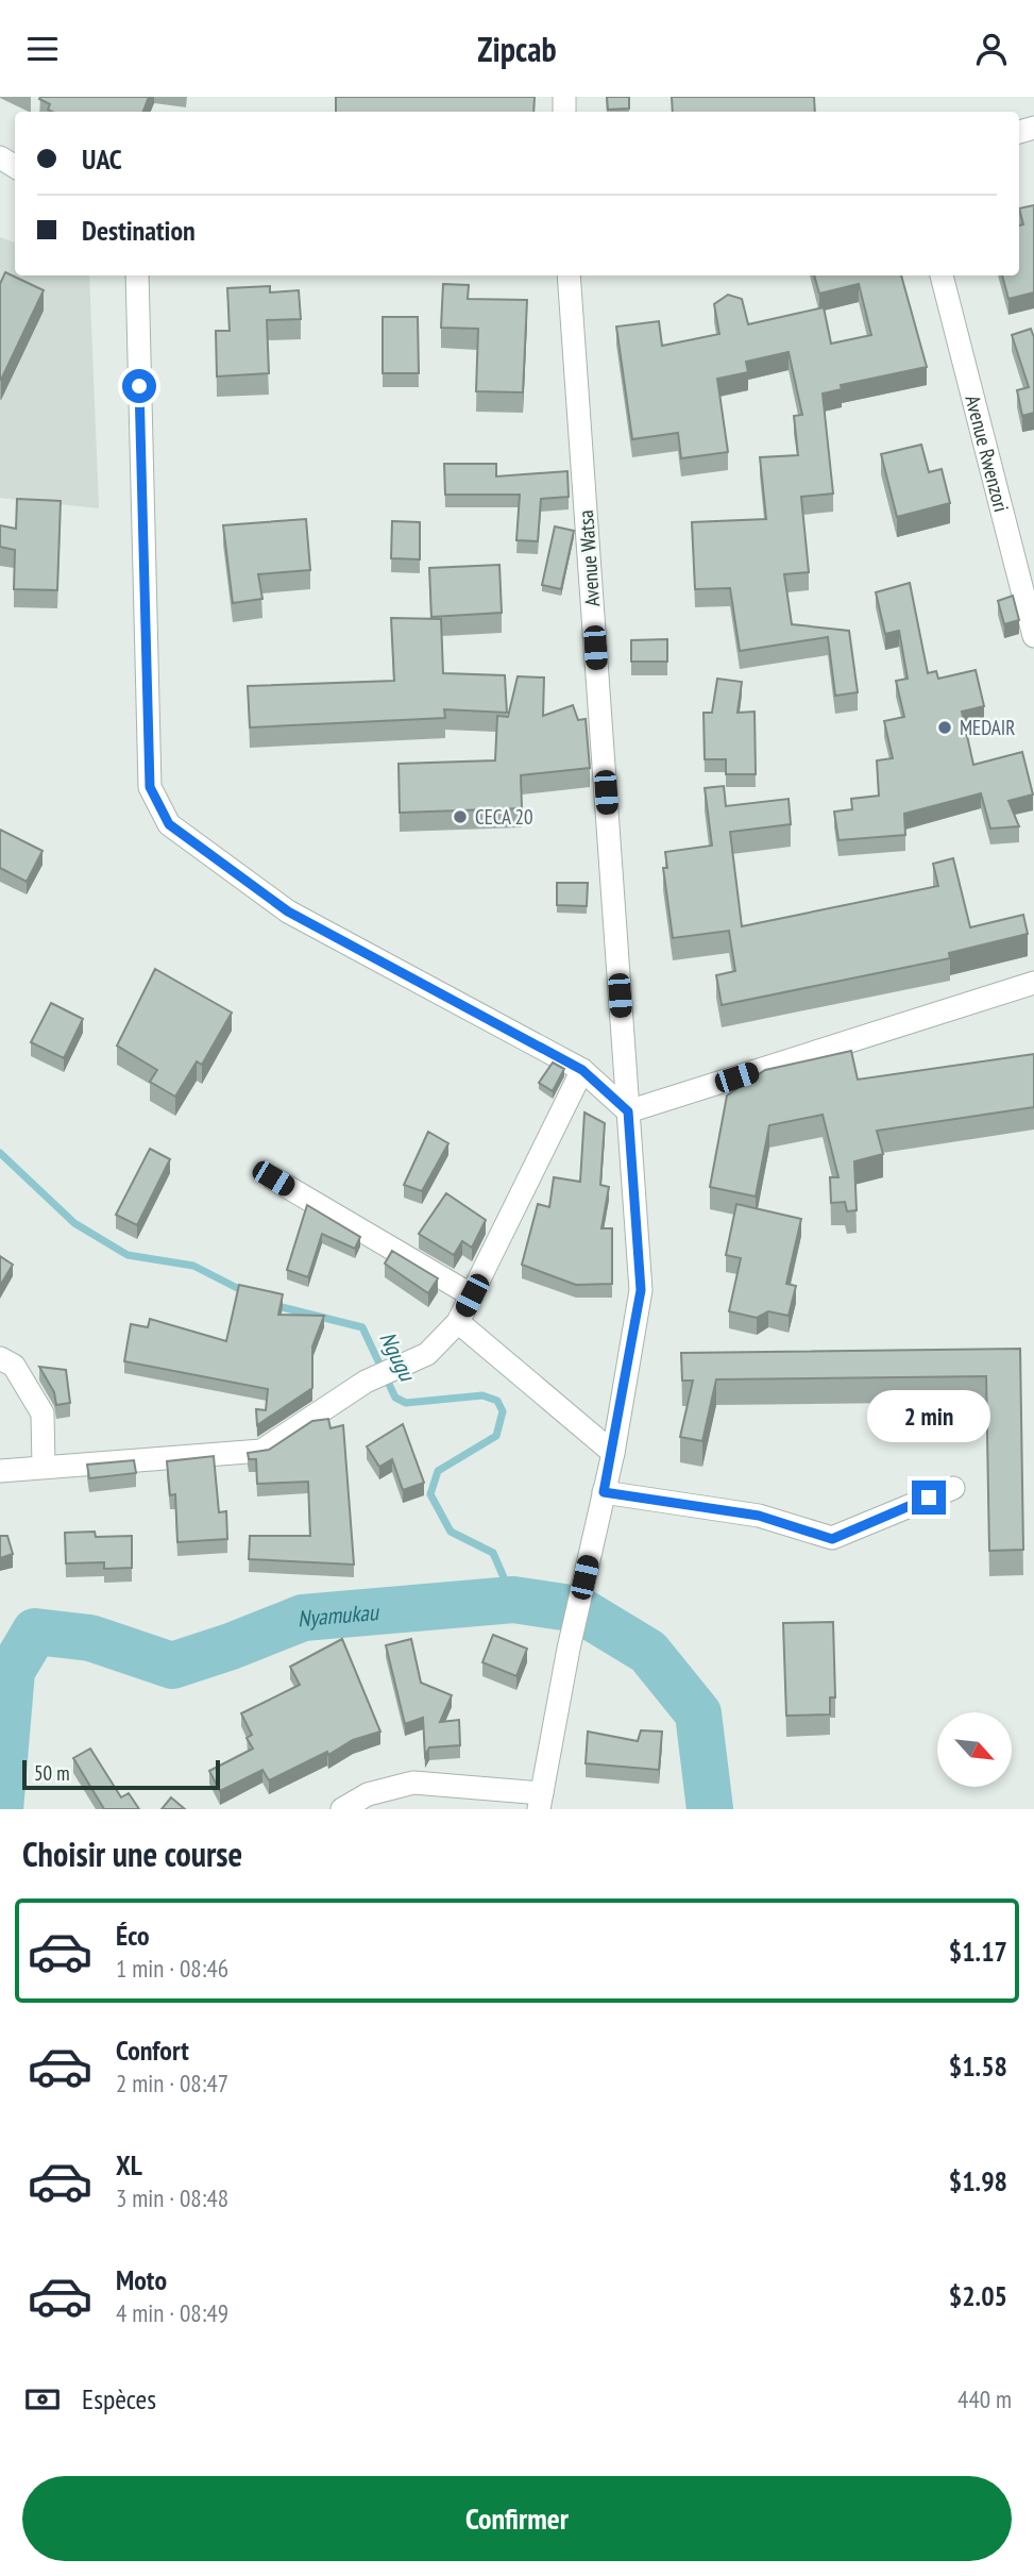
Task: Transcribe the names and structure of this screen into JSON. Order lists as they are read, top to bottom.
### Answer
{
  "streets": {
    "street": ["Avenue Rwenzori", "Avenue Watsa"]
  },
  "water": ["Ngugu", "Nyamukau"],
  "places": ["MEDAIR", "CECA 20"],
  "scale_bar": "50 m",
  "north": "bottom right",
  "page": {
    "header": "Zipcab",
    "banner": ["UAC", "Destination"],
    "bubble": "2 min",
    "scale": "50 m",
    "heading": "Choisir une course",
    "list": [
      {
        "name": "Éco",
        "note": "1 min · 08:46",
        "value": "$1.17"
      },
      {
        "name": "Confort",
        "note": "2 min · 08:47",
        "value": "$1.58"
      },
      {
        "name": "XL",
        "note": "3 min · 08:48",
        "value": "$1.98"
      },
      {
        "name": "Moto",
        "note": "4 min · 08:49",
        "value": "$2.05"
      }
    ],
    "pay": ["Espèces", "440 m"],
    "buttons": "Confirmer"
  }
}
